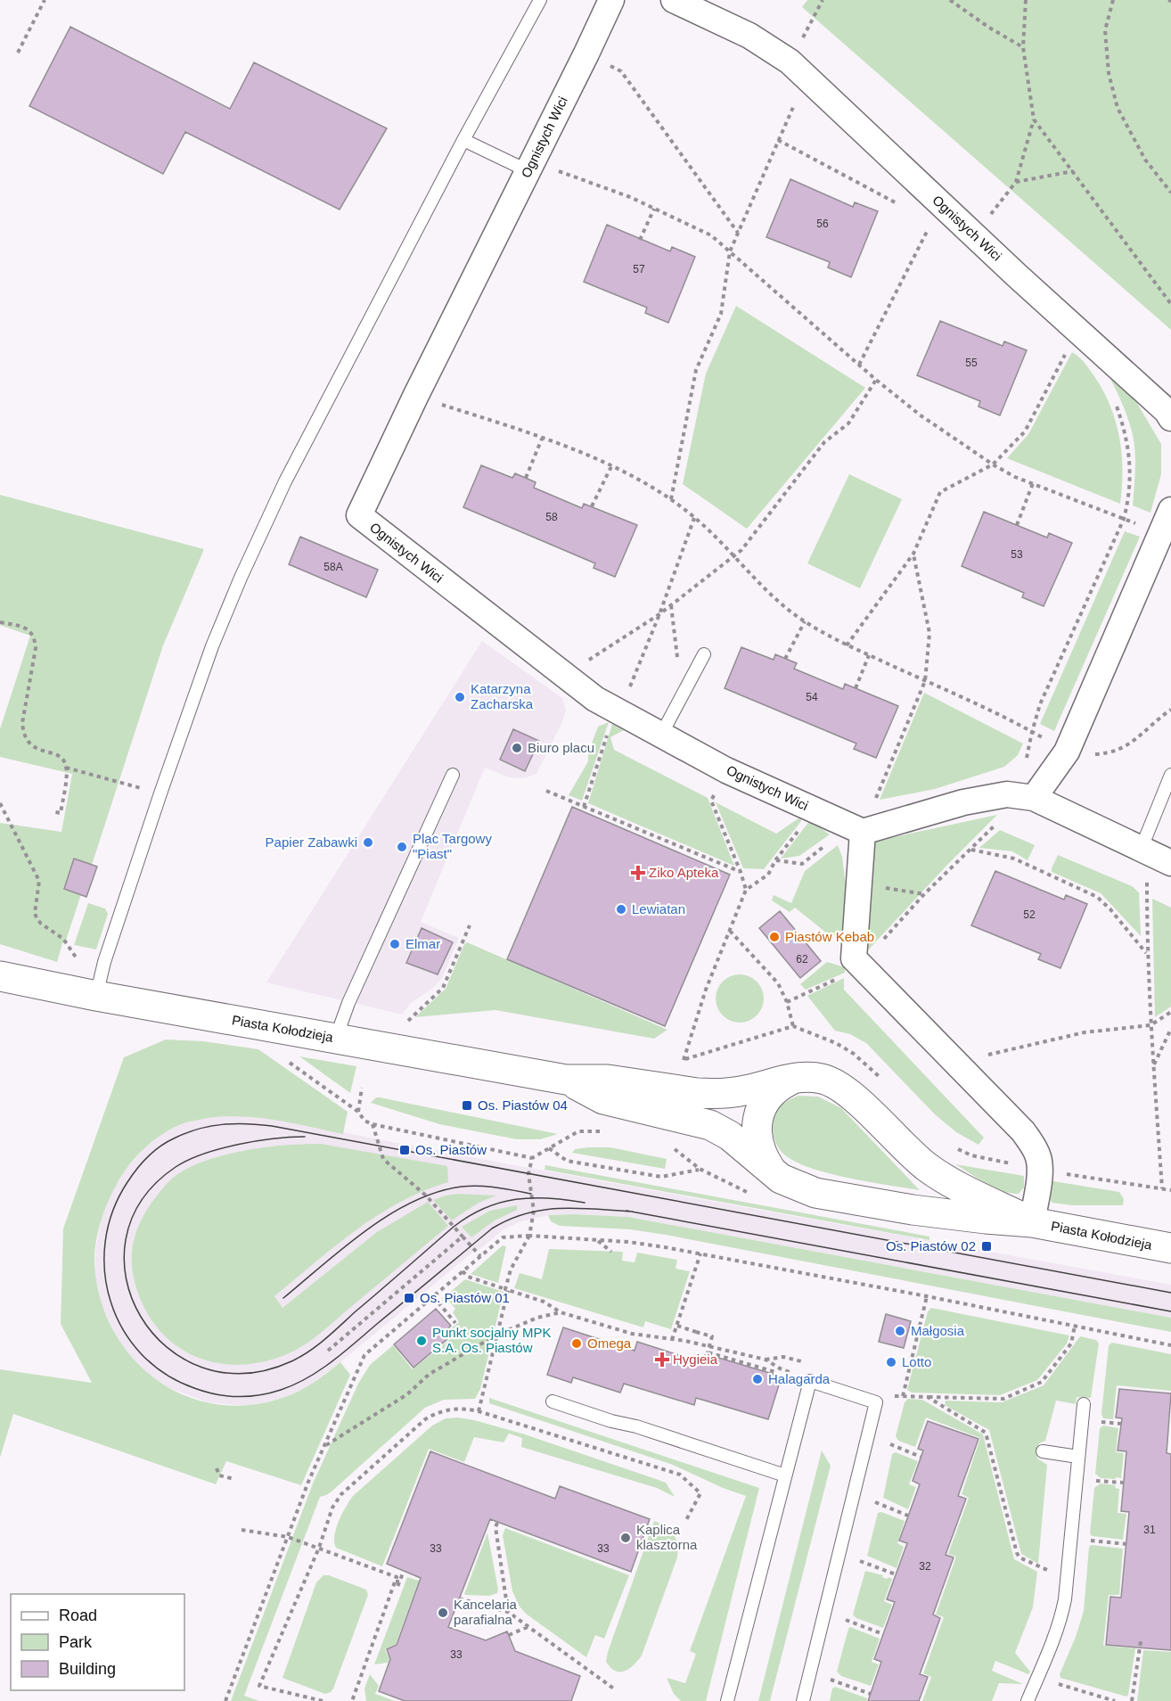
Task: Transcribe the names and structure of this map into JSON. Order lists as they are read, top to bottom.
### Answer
{
  "streets": {
    "street": ["Ognistych Wici", "Piasta Kołodzieja"]
  },
  "places": {
    "other": [
      "Katarzyna Zacharska",
      "Biuro placu",
      "Papier Zabawki",
      "Plac Targowy \"Piast\"",
      "Lewiatan",
      "Piastów Kebab",
      "Elmar",
      "Małgosia",
      "Punkt socjalny MPK S.A. Os. Piastów",
      "Omega",
      "Lotto",
      "Halagarda",
      "Kaplica klasztorna",
      "Kancelaria parafialna"
    ],
    "health": ["Ziko Apteka", "Hygieia"],
    "transit": [
      "Os. Piastów 04",
      "Os. Piastów",
      "Os. Piastów 02",
      "Os. Piastów 01"
    ]
  },
  "house_numbers": [
    "56",
    "57",
    "55",
    "58",
    "53",
    "58A",
    "54",
    "52",
    "62",
    "31",
    "33",
    "33",
    "32",
    "33"
  ],
  "legend": ["Road", "Park", "Building"]
}
